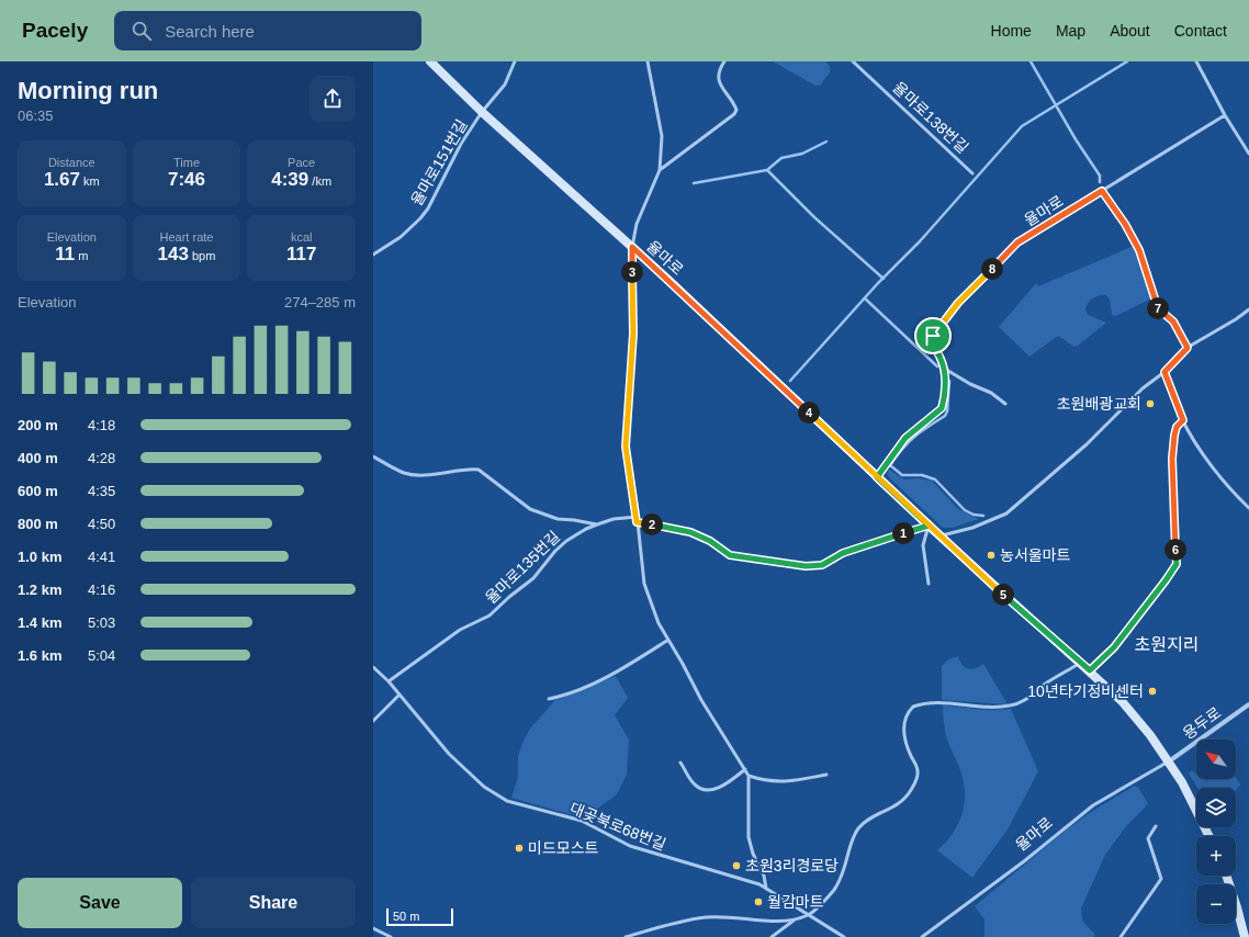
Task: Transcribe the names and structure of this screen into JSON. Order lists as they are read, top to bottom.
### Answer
{
  "streets": {
    "street": ["율마로", "용두로"],
    "lane": [
      "율마로138번길",
      "율마로151번길",
      "율마로135번길",
      "대곶북로68번길"
    ]
  },
  "crossings": [
    ["율마로151번길", "율마로"],
    ["율마로", "용두로"],
    ["율마로135번길", "대곶북로68번길"]
  ],
  "districts": ["초원지리"],
  "places": [
    "초원배광교회",
    "농서울마트",
    "10년타기정비센터",
    "미드모스트",
    "초원3리경로당",
    "월감마트"
  ],
  "scale_bar": "50 m",
  "north": "top left",
  "page": {
    "header": "Pacely",
    "search": "Search here",
    "nav": [
      "Home",
      "Map",
      "About",
      "Contact"
    ],
    "heading": ["Morning run", "06:35"],
    "stats": [
      ["Distance", "1.67 km"],
      ["Time", "7:46"],
      ["Pace", "4:39 /km"],
      ["Elevation", "11 m"],
      ["Heart rate", "143 bpm"],
      ["kcal", "117"]
    ],
    "pins": [
      "8",
      "3",
      "7",
      "4",
      "2",
      "1",
      "6",
      "5"
    ],
    "chart": ["Elevation", "274–285 m"],
    "list": [
      {
        "name": "200 m",
        "note": "4:18"
      },
      {
        "name": "400 m",
        "note": "4:28"
      },
      {
        "name": "600 m",
        "note": "4:35"
      },
      {
        "name": "800 m",
        "note": "4:50"
      },
      {
        "name": "1.0 km",
        "note": "4:41"
      },
      {
        "name": "1.2 km",
        "note": "4:16"
      },
      {
        "name": "1.4 km",
        "note": "5:03"
      },
      {
        "name": "1.6 km",
        "note": "5:04"
      }
    ],
    "map_buttons": ["+", "−"],
    "buttons": ["Save", "Share"],
    "scale": "50 m"
  }
}
